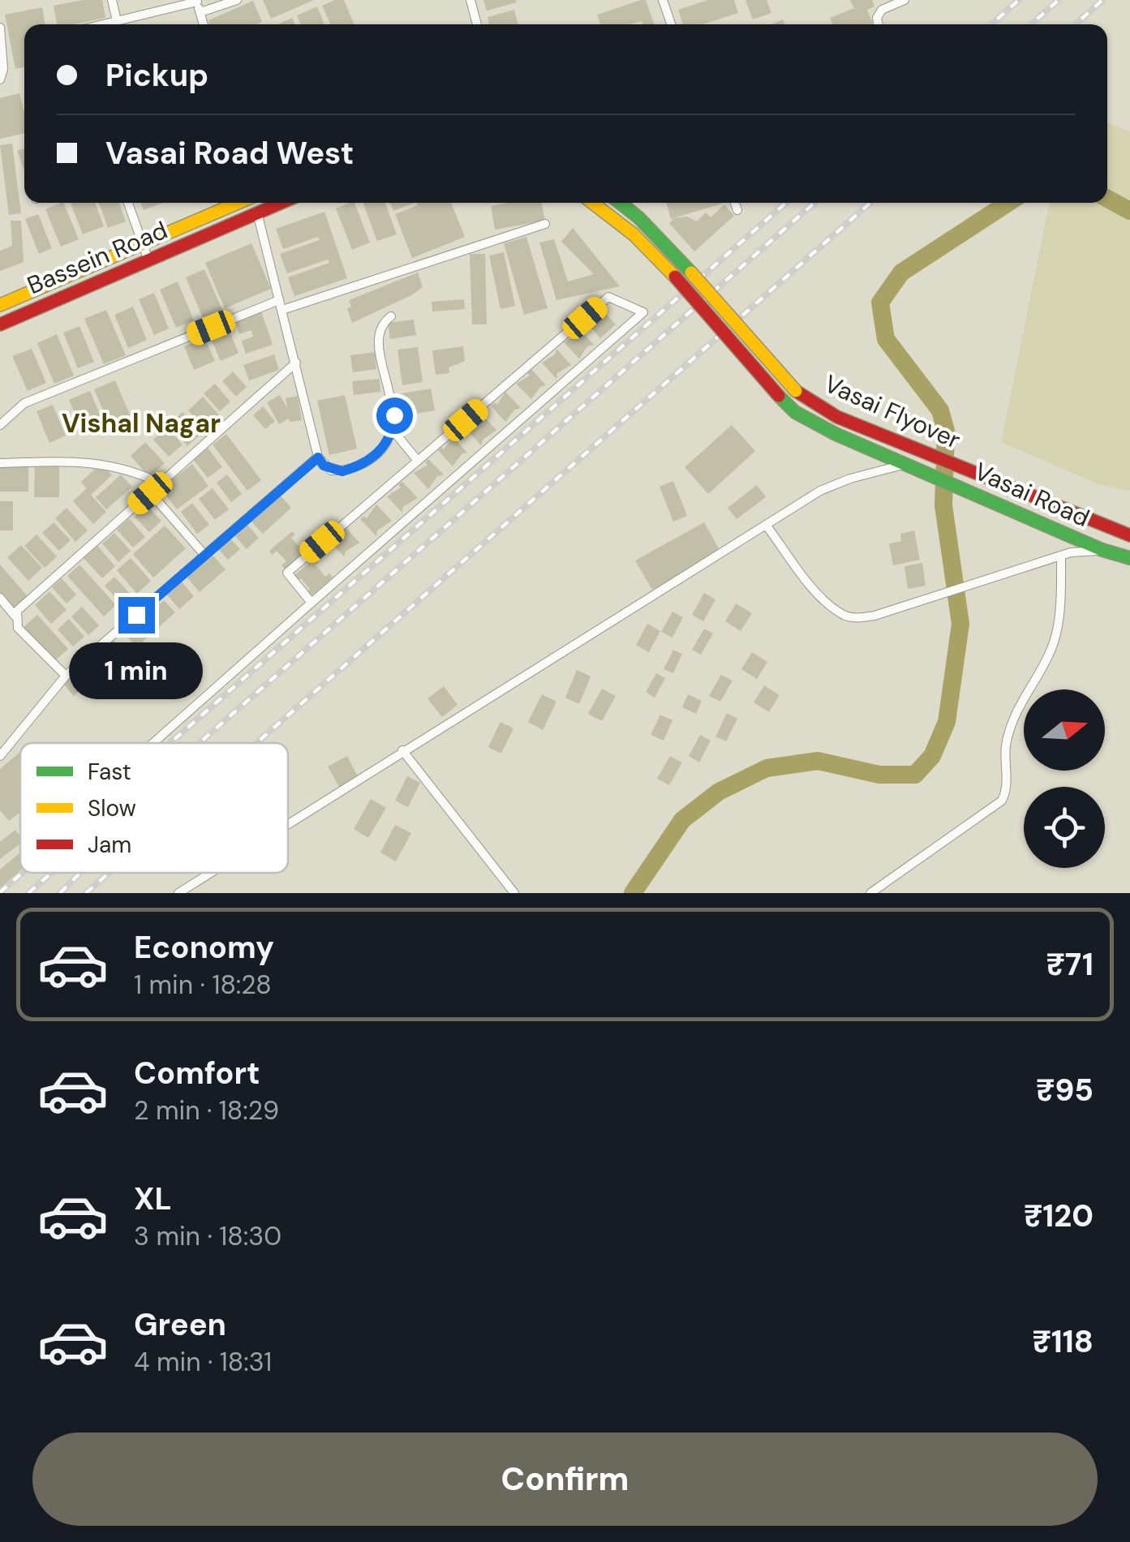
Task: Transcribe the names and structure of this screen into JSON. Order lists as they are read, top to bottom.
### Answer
{
  "streets": {
    "main road": ["Bassein Road", "Vasai Flyover", "Vasai Road"]
  },
  "crossings": [
    ["Vasai Flyover", "Vasai Road"]
  ],
  "districts": ["Vishal Nagar"],
  "legend": ["Fast", "Slow", "Jam"],
  "north": "right",
  "page": {
    "banner": ["Pickup", "Vasai Road West"],
    "bubble": "1 min",
    "list": [
      {
        "name": "Economy",
        "note": "1 min · 18:28",
        "value": "₹71"
      },
      {
        "name": "Comfort",
        "note": "2 min · 18:29",
        "value": "₹95"
      },
      {
        "name": "XL",
        "note": "3 min · 18:30",
        "value": "₹120"
      },
      {
        "name": "Green",
        "note": "4 min · 18:31",
        "value": "₹118"
      }
    ],
    "buttons": "Confirm"
  }
}
